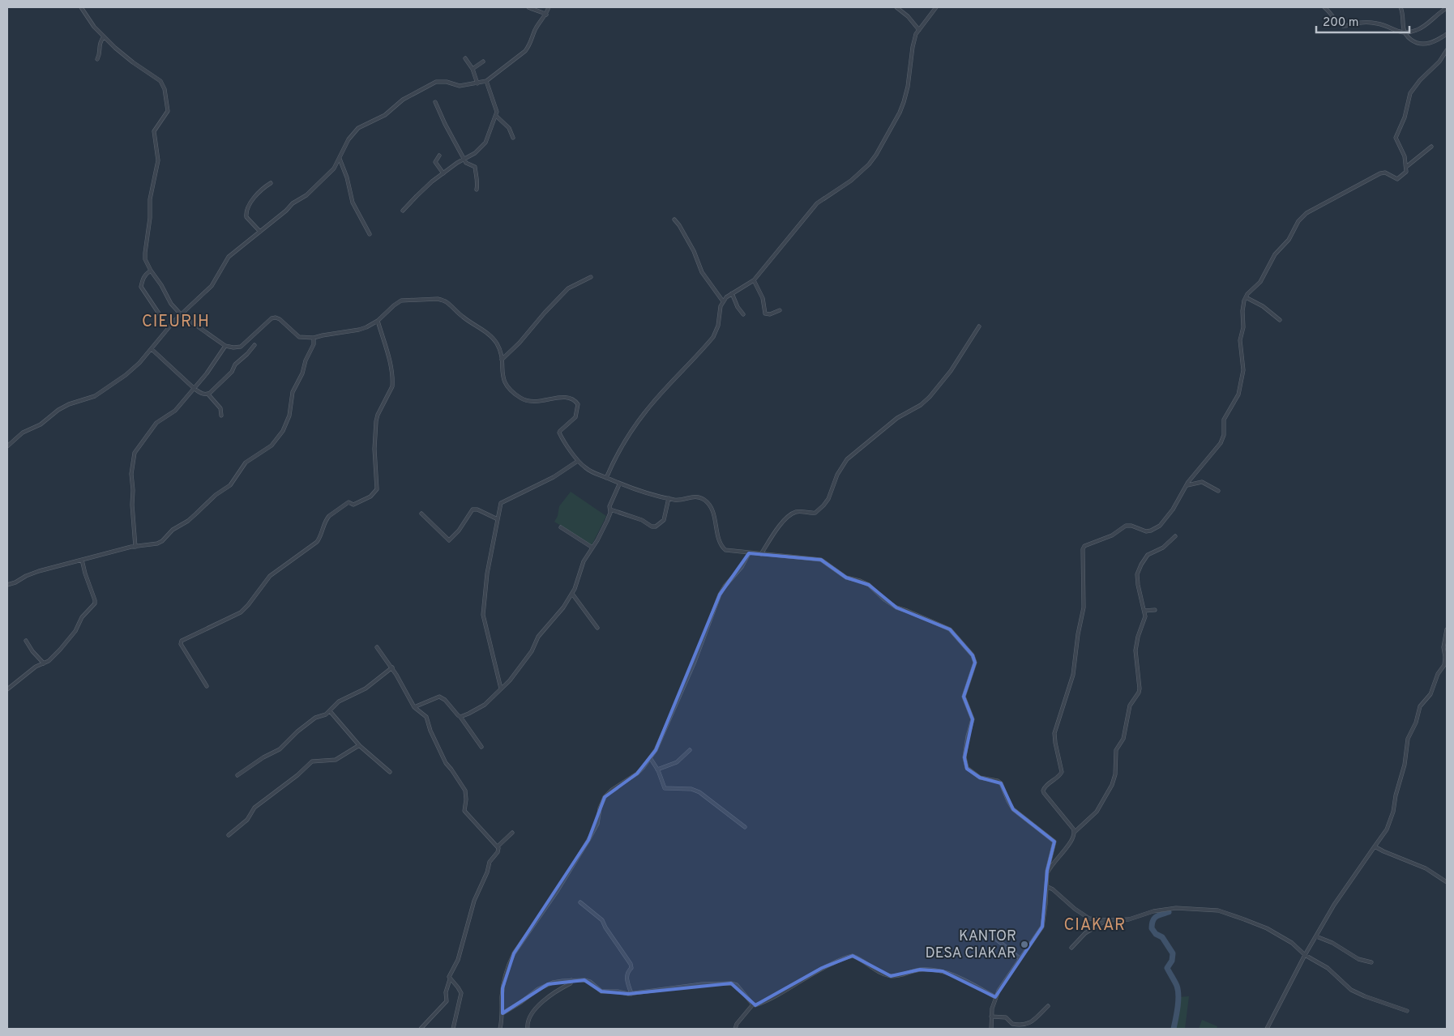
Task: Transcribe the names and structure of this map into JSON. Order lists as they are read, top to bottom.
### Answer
{
  "districts": ["CIEURIH", "CIAKAR"],
  "places": ["KANTOR DESA CIAKAR"],
  "scale_bar": "200 m"
}
